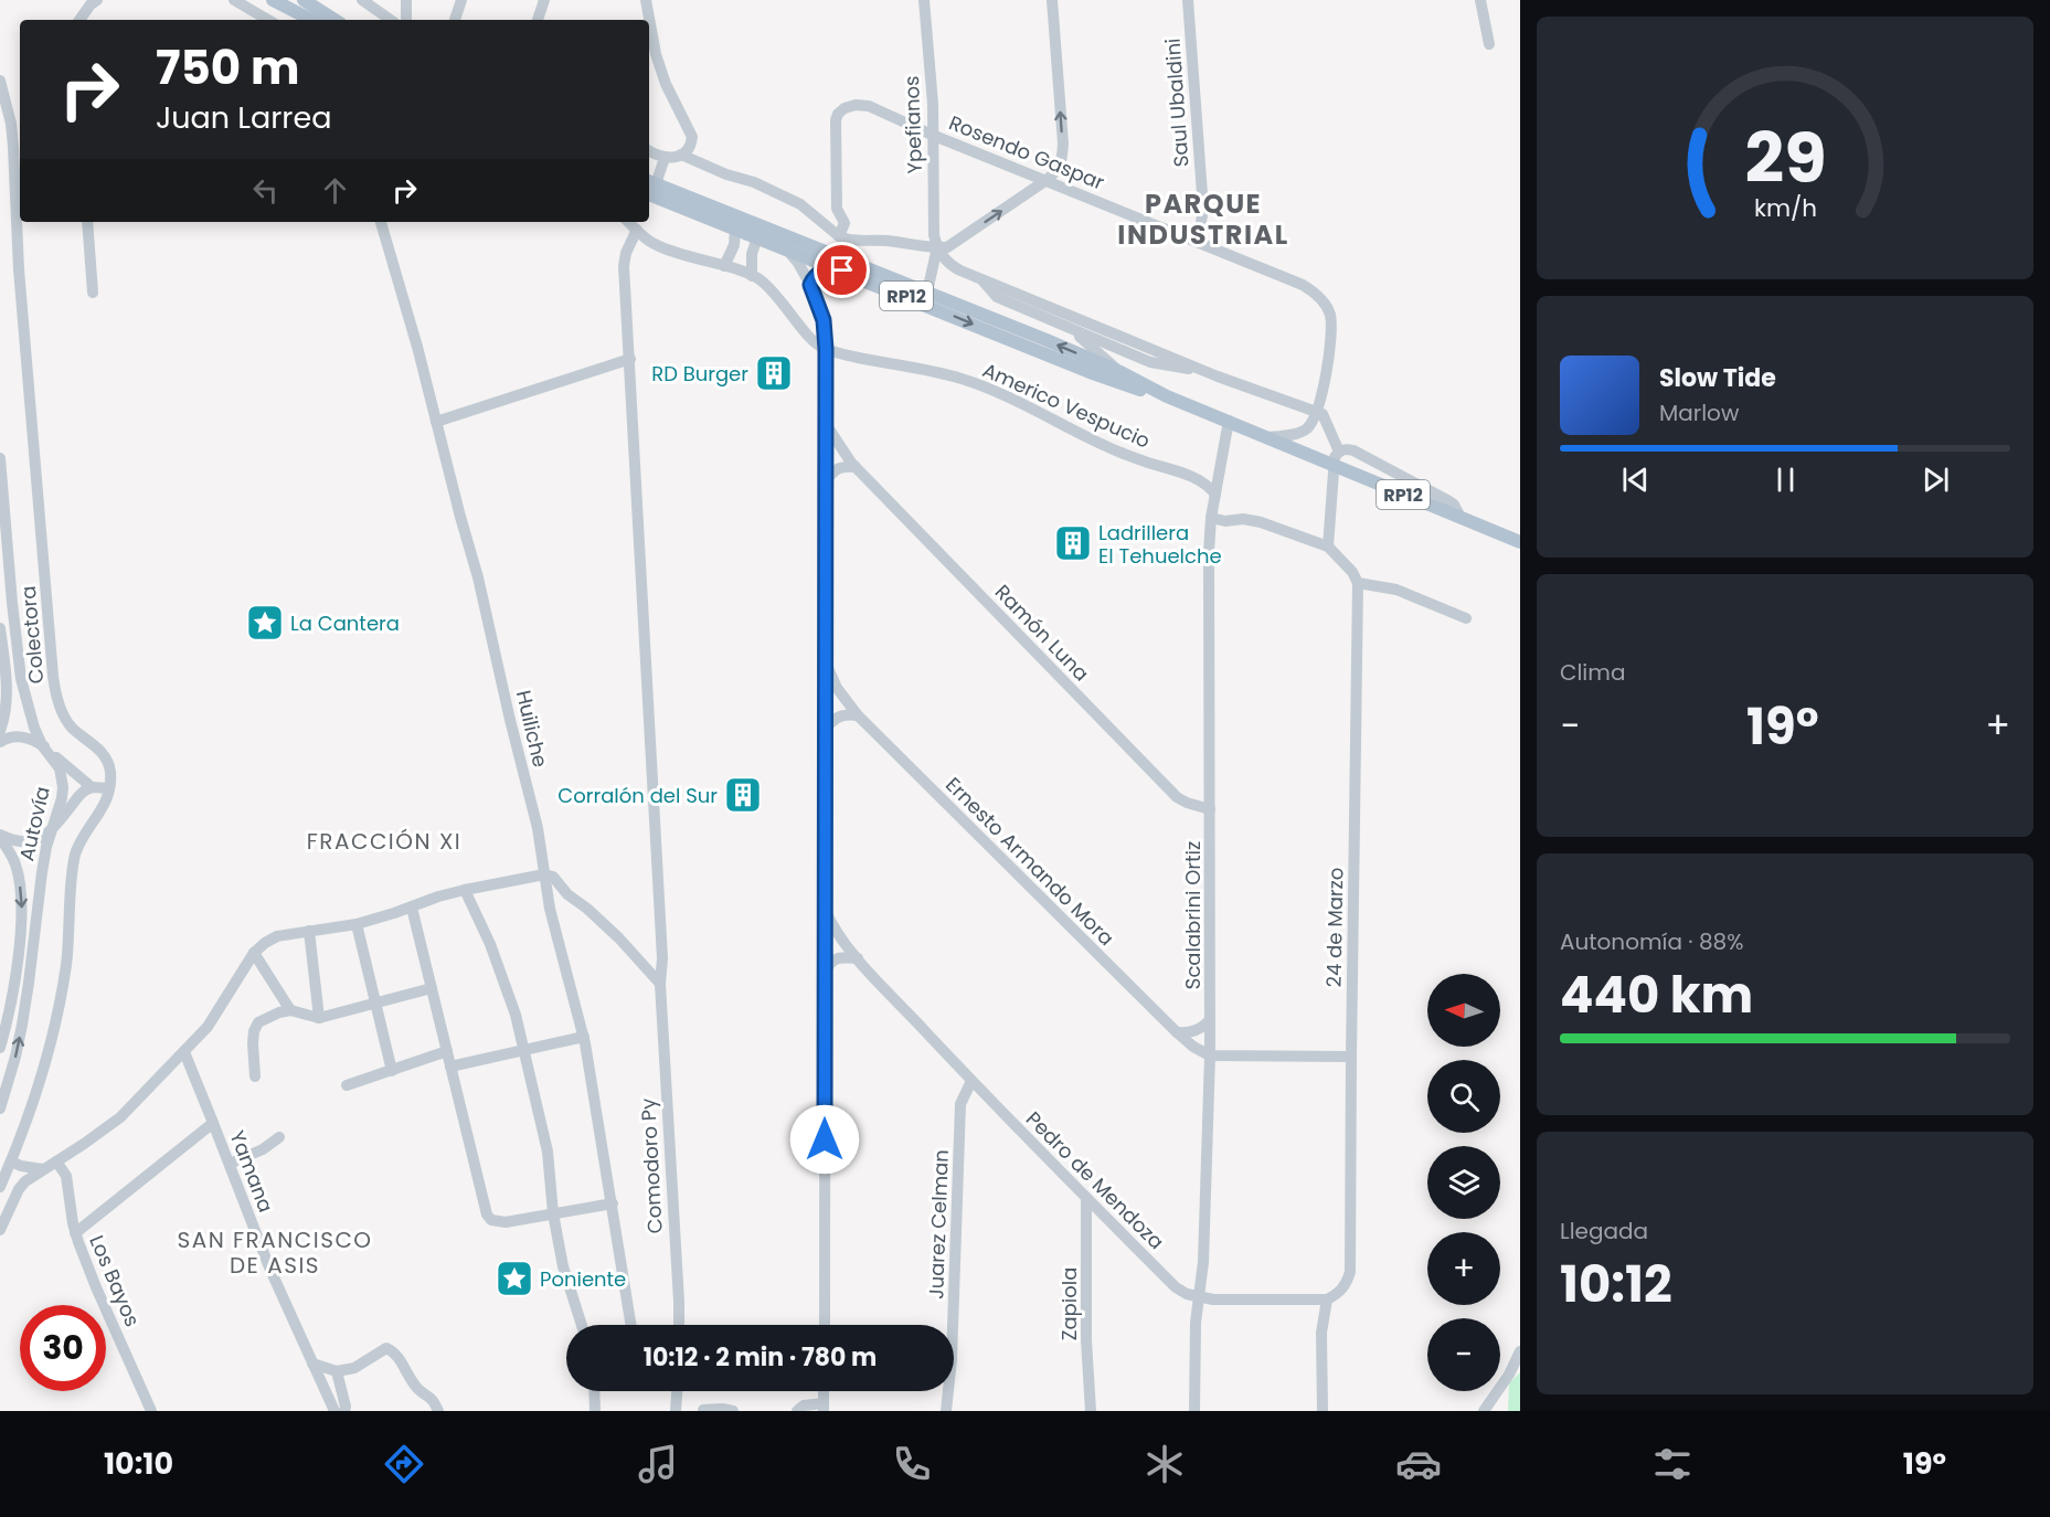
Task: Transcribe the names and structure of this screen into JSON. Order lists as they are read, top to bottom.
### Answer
{
  "streets": {
    "main road": ["RP12"],
    "street": [
      "Saul Ubaldini",
      "Ypefianos",
      "Rosendo Gaspar",
      "Americo Vespucio",
      "Ramón Luna",
      "Colectora",
      "Huiliche",
      "Autovía",
      "Ernesto Armando Mora",
      "Scalabrini Ortiz",
      "24 de Marzo",
      "Comodoro Py",
      "Yamana",
      "Pedro de Mendoza",
      "Juarez Celman",
      "Los Bayos",
      "Zapiola"
    ]
  },
  "crossings": [
    ["Saul Ubaldini", "Rosendo Gaspar"],
    ["Ypefianos", "Rosendo Gaspar"],
    ["Ypefianos", "RP12"],
    ["RP12", "Scalabrini Ortiz"],
    ["Americo Vespucio", "Scalabrini Ortiz"],
    ["Americo Vespucio", "Comodoro Py"],
    ["Ramón Luna", "Scalabrini Ortiz"],
    ["Ernesto Armando Mora", "Scalabrini Ortiz"],
    ["Scalabrini Ortiz", "Pedro de Mendoza"],
    ["24 de Marzo", "Pedro de Mendoza"],
    ["Pedro de Mendoza", "Juarez Celman"],
    ["Pedro de Mendoza", "Zapiola"]
  ],
  "districts": ["PARQUE INDUSTRIAL", "FRACCIÓN XI", "SAN FRANCISCO DE ASIS"],
  "places": {
    "building": ["RD Burger", "Ladrillera El Tehuelche", "Corralón del Sur"],
    "place": ["La Cantera", "Poniente"]
  },
  "north": "left",
  "page": {
    "turn": ["750 m", "Juan Larrea"],
    "song": ["Slow Tide", "Marlow"],
    "tile": [
      "Clima",
      ["Autonomía · 88%", "440 km"],
      ["Llegada", "10:12"]
    ],
    "heat": ["−", "19°", "+"],
    "map_buttons": ["+", "−"],
    "limit": "30",
    "trip": "10:12 · 2 min · 780 m",
    "tabs": ["10:10", "19°"],
    "gauge": ["29", "km/h"]
  }
}
